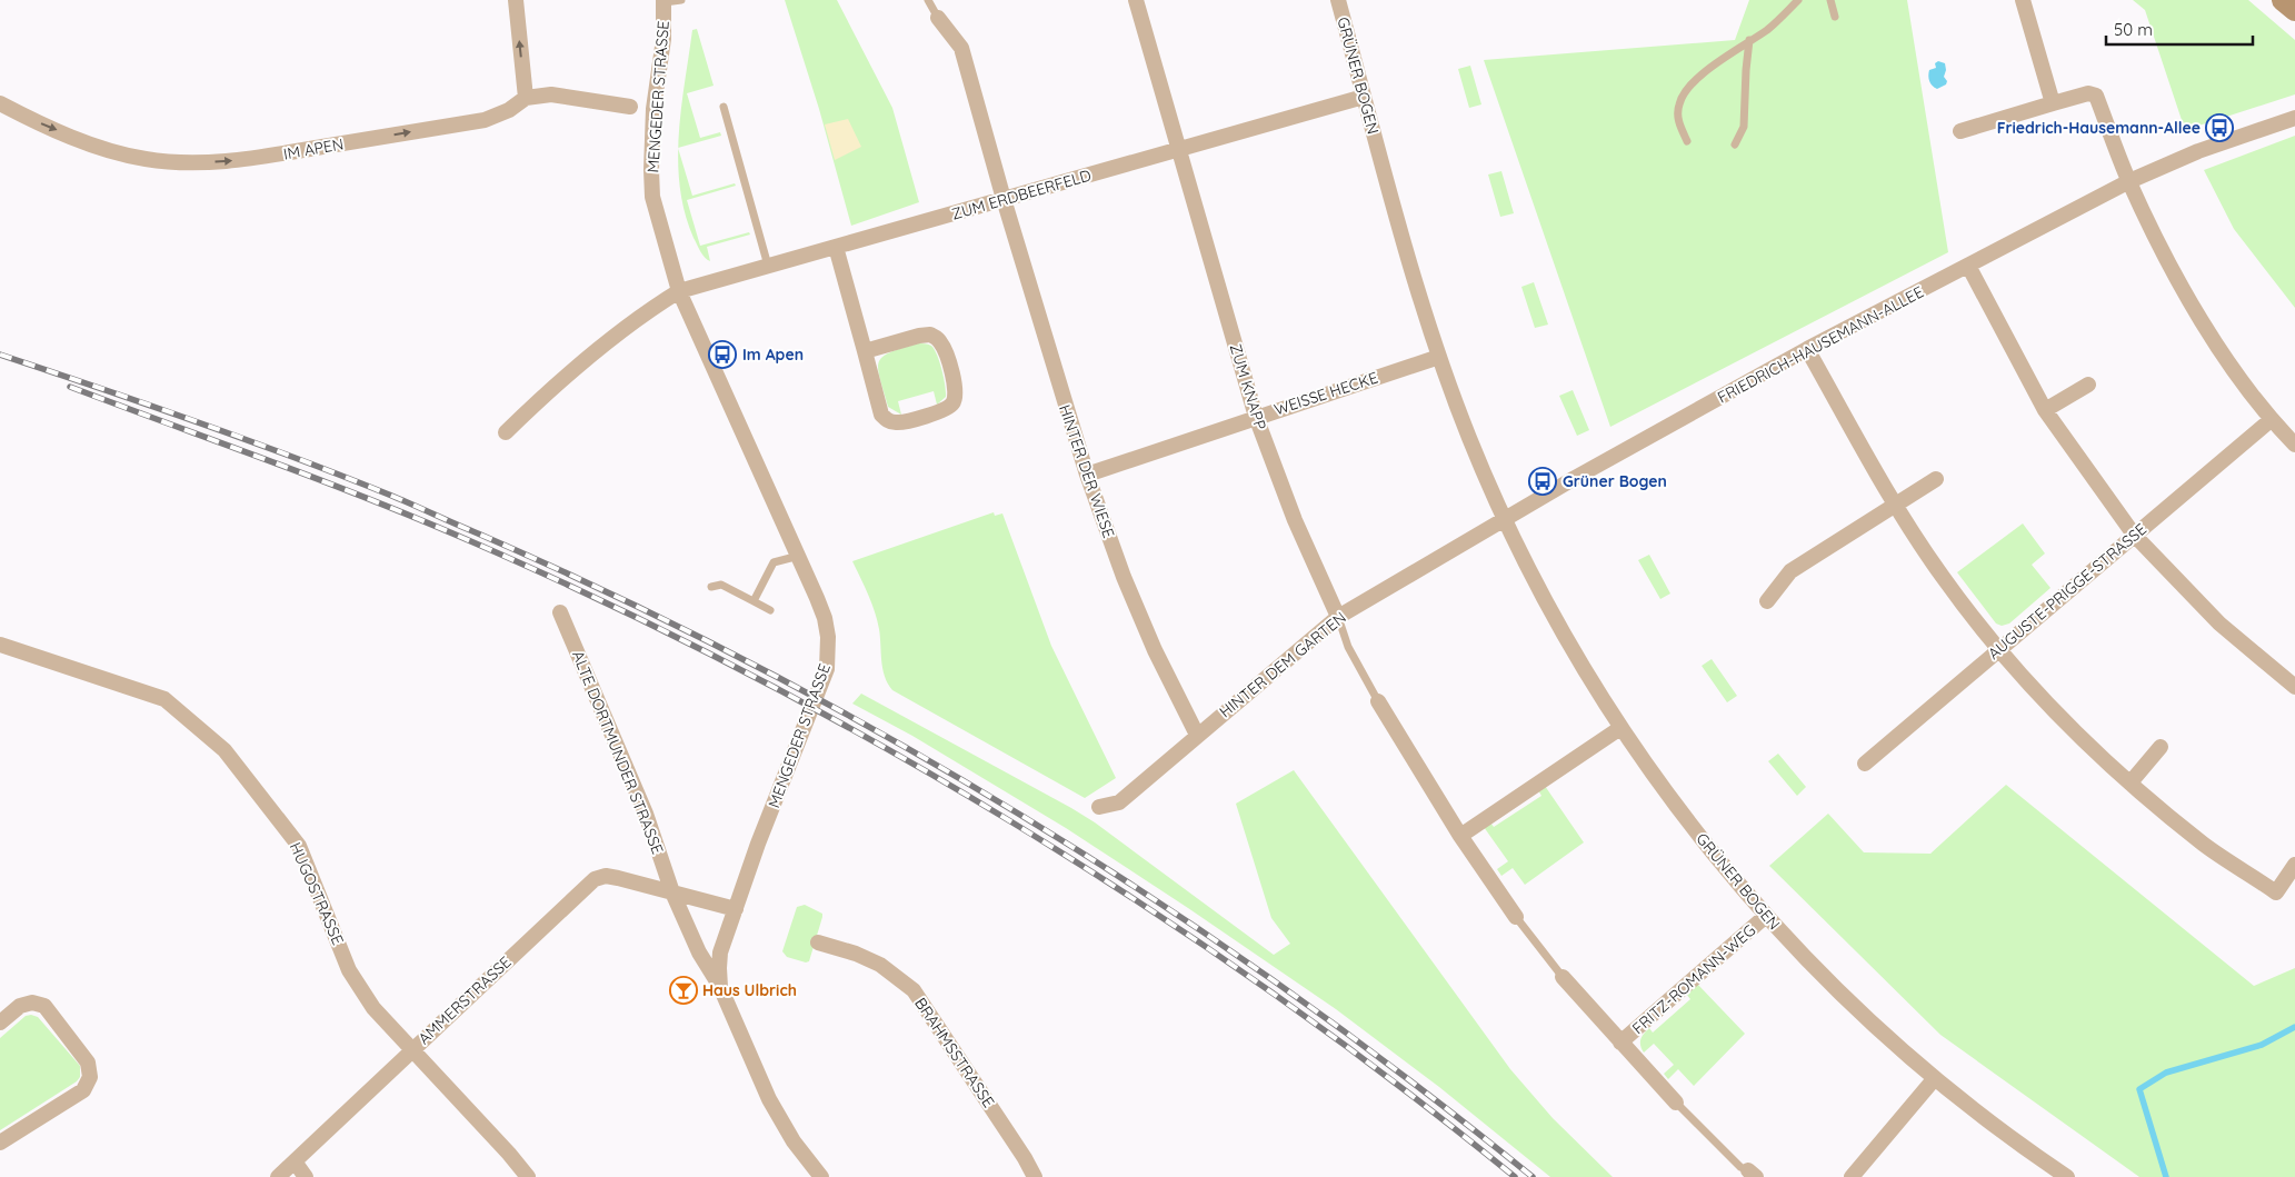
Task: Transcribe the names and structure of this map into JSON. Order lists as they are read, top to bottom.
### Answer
{
  "streets": {
    "street": [
      "GRÜNER BOGEN",
      "MENGEDER STRASSE",
      "IM APEN",
      "ZUM ERDBEERFELD",
      "FRIEDRICH-HAUSEMANN-ALLEE",
      "ZUM KNAPP",
      "WEISSE HECKE",
      "HINTER DER WIESE",
      "AUGUSTE-PRIGGE-STRASSE",
      "HINTER DEM GARTEN",
      "ALTE DORTMUNDER STRASSE",
      "HUGOSTRASSE",
      "FRITZ-ROMANN-WEG",
      "AMMERSTRASSE",
      "BRAHMSSTRASSE"
    ]
  },
  "crossings": [
    ["GRÜNER BOGEN", "ZUM ERDBEERFELD"],
    ["GRÜNER BOGEN", "FRIEDRICH-HAUSEMANN-ALLEE"],
    ["GRÜNER BOGEN", "WEISSE HECKE"],
    ["GRÜNER BOGEN", "HINTER DEM GARTEN"],
    ["GRÜNER BOGEN", "FRITZ-ROMANN-WEG"],
    ["MENGEDER STRASSE", "ZUM ERDBEERFELD"],
    ["MENGEDER STRASSE", "AMMERSTRASSE"],
    ["ZUM ERDBEERFELD", "ZUM KNAPP"],
    ["ZUM ERDBEERFELD", "HINTER DER WIESE"],
    ["FRIEDRICH-HAUSEMANN-ALLEE", "HINTER DEM GARTEN"],
    ["ZUM KNAPP", "WEISSE HECKE"],
    ["ZUM KNAPP", "HINTER DEM GARTEN"],
    ["WEISSE HECKE", "HINTER DER WIESE"],
    ["HINTER DER WIESE", "HINTER DEM GARTEN"],
    ["ALTE DORTMUNDER STRASSE", "AMMERSTRASSE"],
    ["HUGOSTRASSE", "AMMERSTRASSE"]
  ],
  "one_way": ["IM APEN"],
  "places": {
    "bus stop": ["Friedrich-Hausemann-Allee", "Im Apen", "Grüner Bogen"],
    "bar": ["Haus Ulbrich"]
  },
  "scale_bar": "50 m"
}
